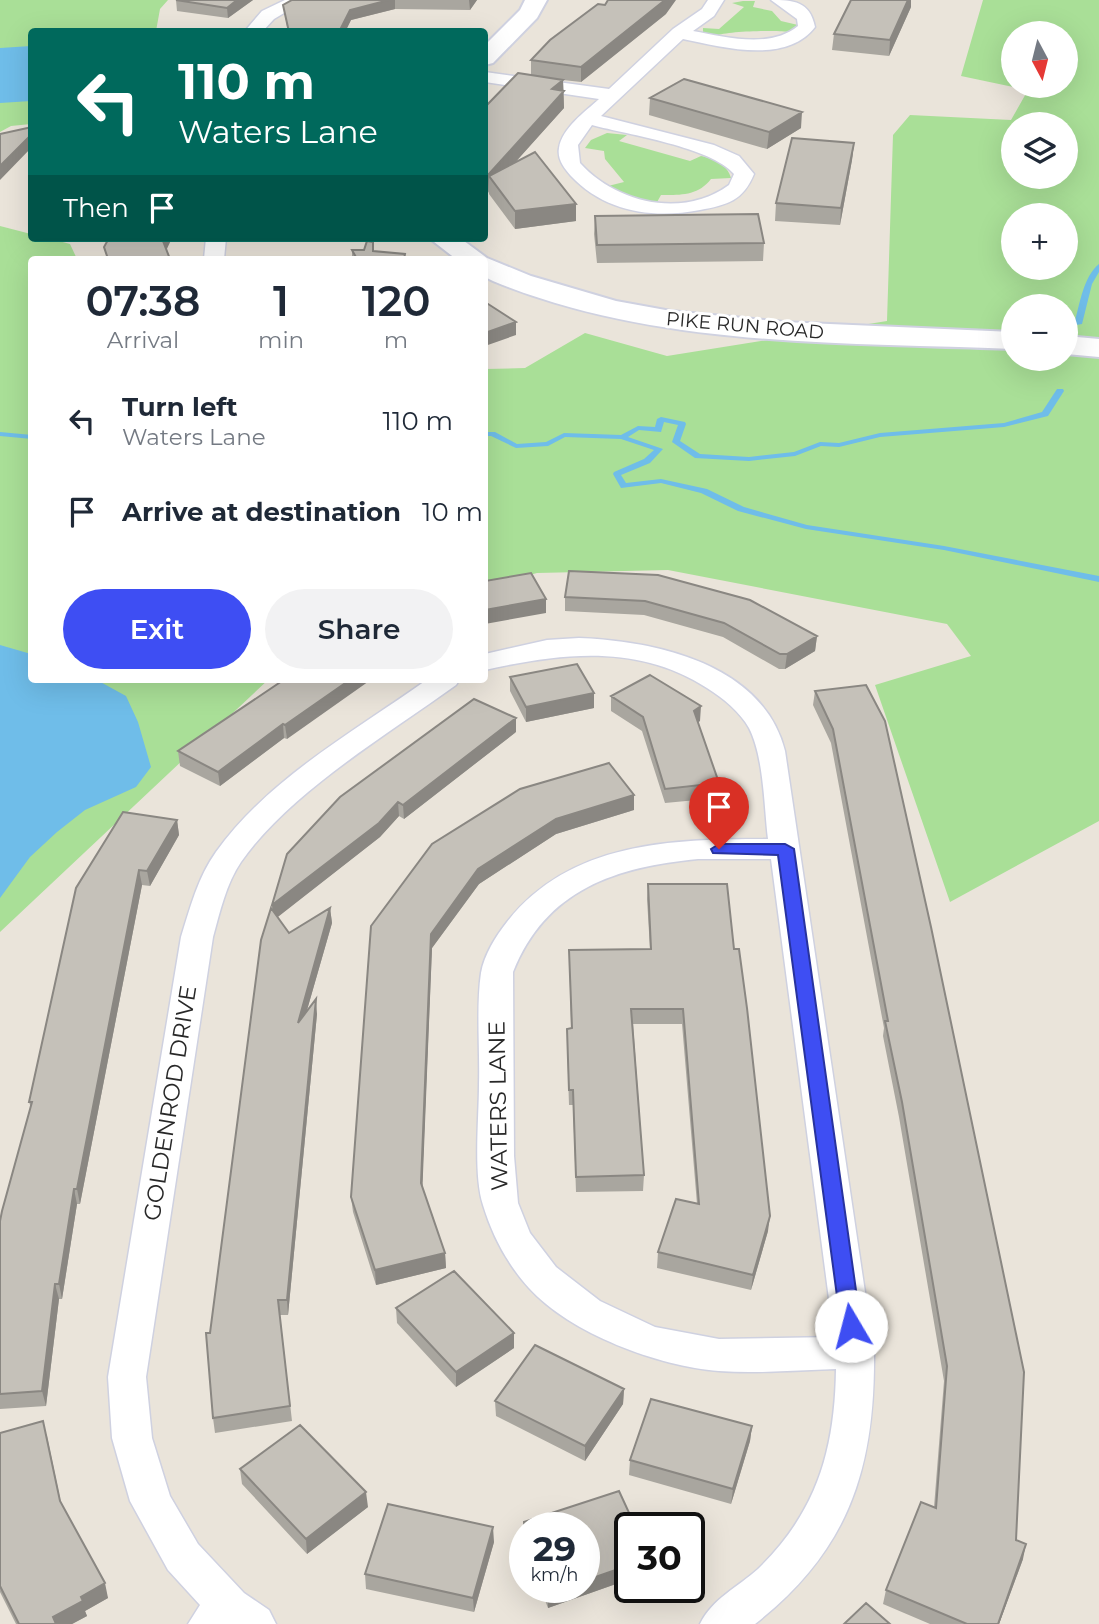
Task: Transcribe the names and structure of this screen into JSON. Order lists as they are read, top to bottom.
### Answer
{
  "streets": {
    "street": ["PIKE RUN ROAD", "GOLDENROD DRIVE", "WATERS LANE"]
  },
  "north": "bottom",
  "page": {
    "map_buttons": ["+", "−"],
    "turn": ["110 m", "Waters Lane"],
    "then": "Then",
    "eta": [
      "07:38",
      "Arrival",
      "1",
      "min",
      "120",
      "m"
    ],
    "list": [
      {
        "name": "Turn left",
        "note": "Waters Lane",
        "value": "110 m"
      },
      {
        "name": "Arrive at destination",
        "value": "10 m"
      }
    ],
    "buttons": ["Exit", "Share"],
    "speed": "29 km/h",
    "limit": "30"
  }
}
